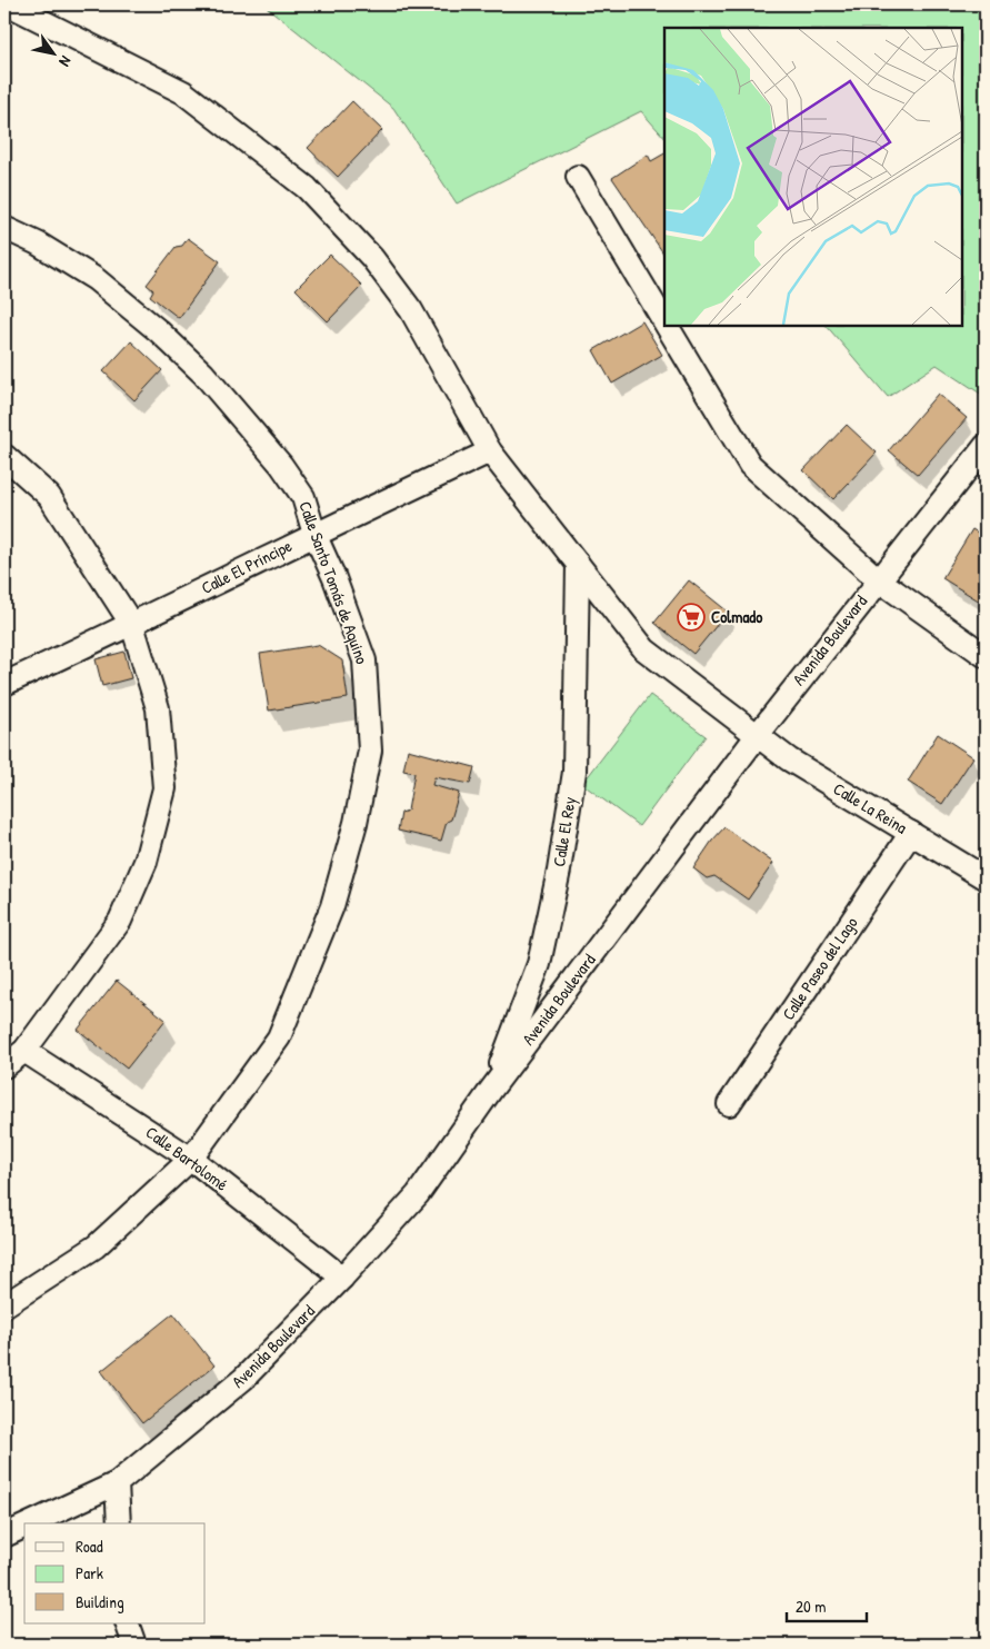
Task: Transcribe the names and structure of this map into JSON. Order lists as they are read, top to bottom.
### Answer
{
  "streets": {
    "street": [
      "Calle El Príncipe",
      "Calle Santo Tomás de Aquino",
      "Avenida Boulevard",
      "Calle La Reina",
      "Calle El Rey",
      "Calle Paseo del Lago",
      "Calle Bartolomé"
    ]
  },
  "crossings": [
    ["Calle El Príncipe", "Calle Santo Tomás de Aquino"],
    ["Calle El Príncipe", "Calle La Reina"],
    ["Calle Santo Tomás de Aquino", "Calle Bartolomé"],
    ["Avenida Boulevard", "Calle La Reina"],
    ["Avenida Boulevard", "Calle El Rey"],
    ["Avenida Boulevard", "Calle Bartolomé"],
    ["Calle La Reina", "Calle El Rey"],
    ["Calle La Reina", "Calle Paseo del Lago"]
  ],
  "places": {
    "supermarket": ["Colmado"]
  },
  "legend": ["Road", "Park", "Building"],
  "scale_bar": "20 m",
  "north": "bottom right"
}
